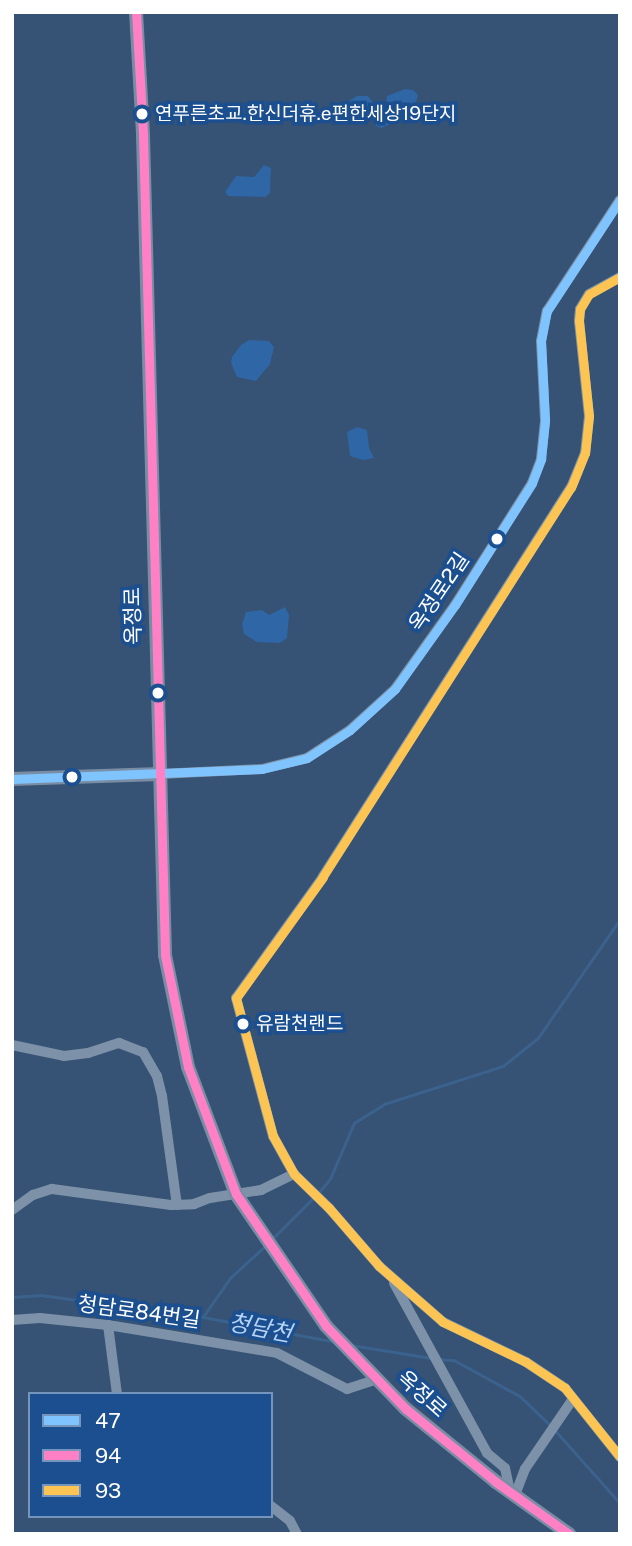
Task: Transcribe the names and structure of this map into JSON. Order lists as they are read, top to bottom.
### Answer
{
  "streets": {
    "main road": ["옥정로"],
    "street": ["옥정로2길", "청담로84번길"]
  },
  "crossings": [
    ["옥정로2길", "옥정로"],
    ["옥정로", "청담로84번길"]
  ],
  "water": ["청담천"],
  "places": ["연푸른초교.한신더휴.e편한세상19단지", "유람천랜드"],
  "lines": ["transit line 94", "transit line 47", "transit line 93"],
  "legend": ["47", "94", "93"]
}
